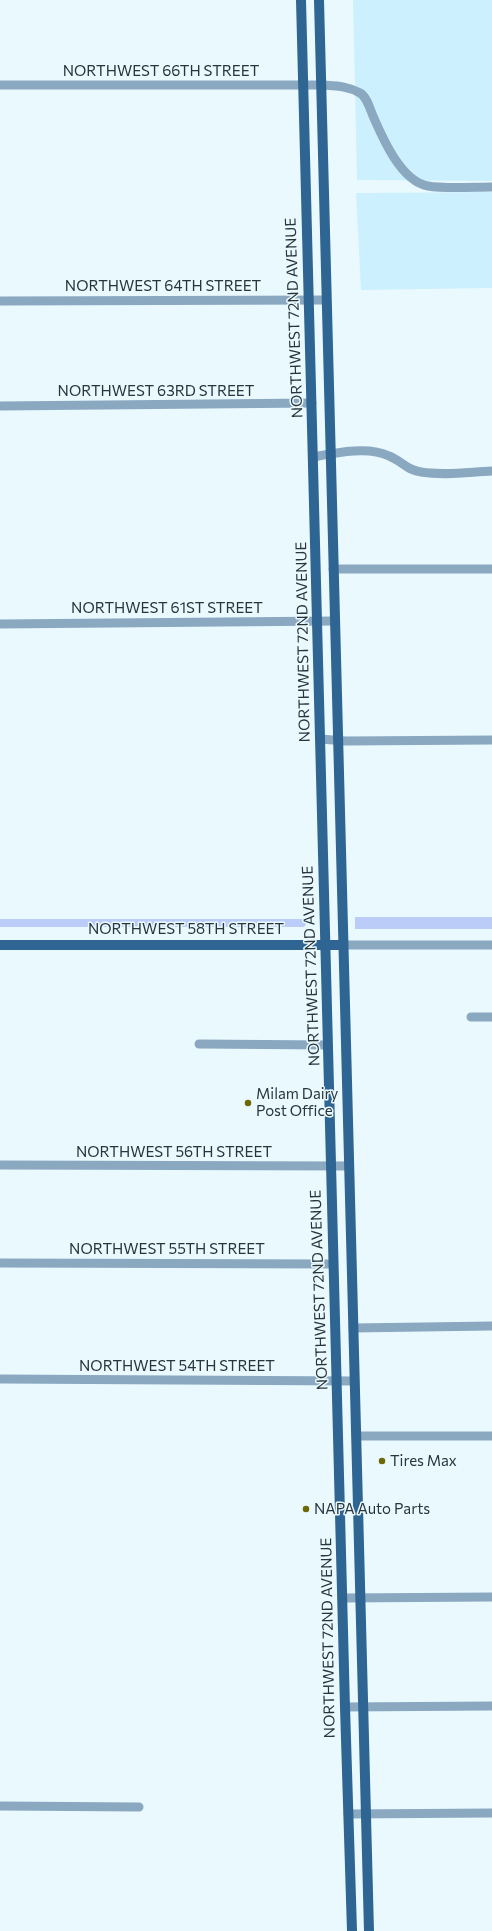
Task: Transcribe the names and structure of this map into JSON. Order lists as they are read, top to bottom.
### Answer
{
  "streets": {
    "main road": ["NORTHWEST 72ND AVENUE", "NORTHWEST 58TH STREET"],
    "street": [
      "NORTHWEST 66TH STREET",
      "NORTHWEST 64TH STREET",
      "NORTHWEST 63RD STREET",
      "NORTHWEST 61ST STREET",
      "NORTHWEST 56TH STREET",
      "NORTHWEST 55TH STREET",
      "NORTHWEST 54TH STREET"
    ]
  },
  "crossings": [
    ["NORTHWEST 66TH STREET", "NORTHWEST 72ND AVENUE"],
    ["NORTHWEST 64TH STREET", "NORTHWEST 72ND AVENUE"],
    ["NORTHWEST 72ND AVENUE", "NORTHWEST 63RD STREET"],
    ["NORTHWEST 72ND AVENUE", "NORTHWEST 61ST STREET"],
    ["NORTHWEST 72ND AVENUE", "NORTHWEST 58TH STREET"],
    ["NORTHWEST 72ND AVENUE", "NORTHWEST 56TH STREET"],
    ["NORTHWEST 72ND AVENUE", "NORTHWEST 55TH STREET"],
    ["NORTHWEST 72ND AVENUE", "NORTHWEST 54TH STREET"]
  ],
  "places": ["Milam Dairy Post Office", "Tires Max", "NAPA Auto Parts"]
}
